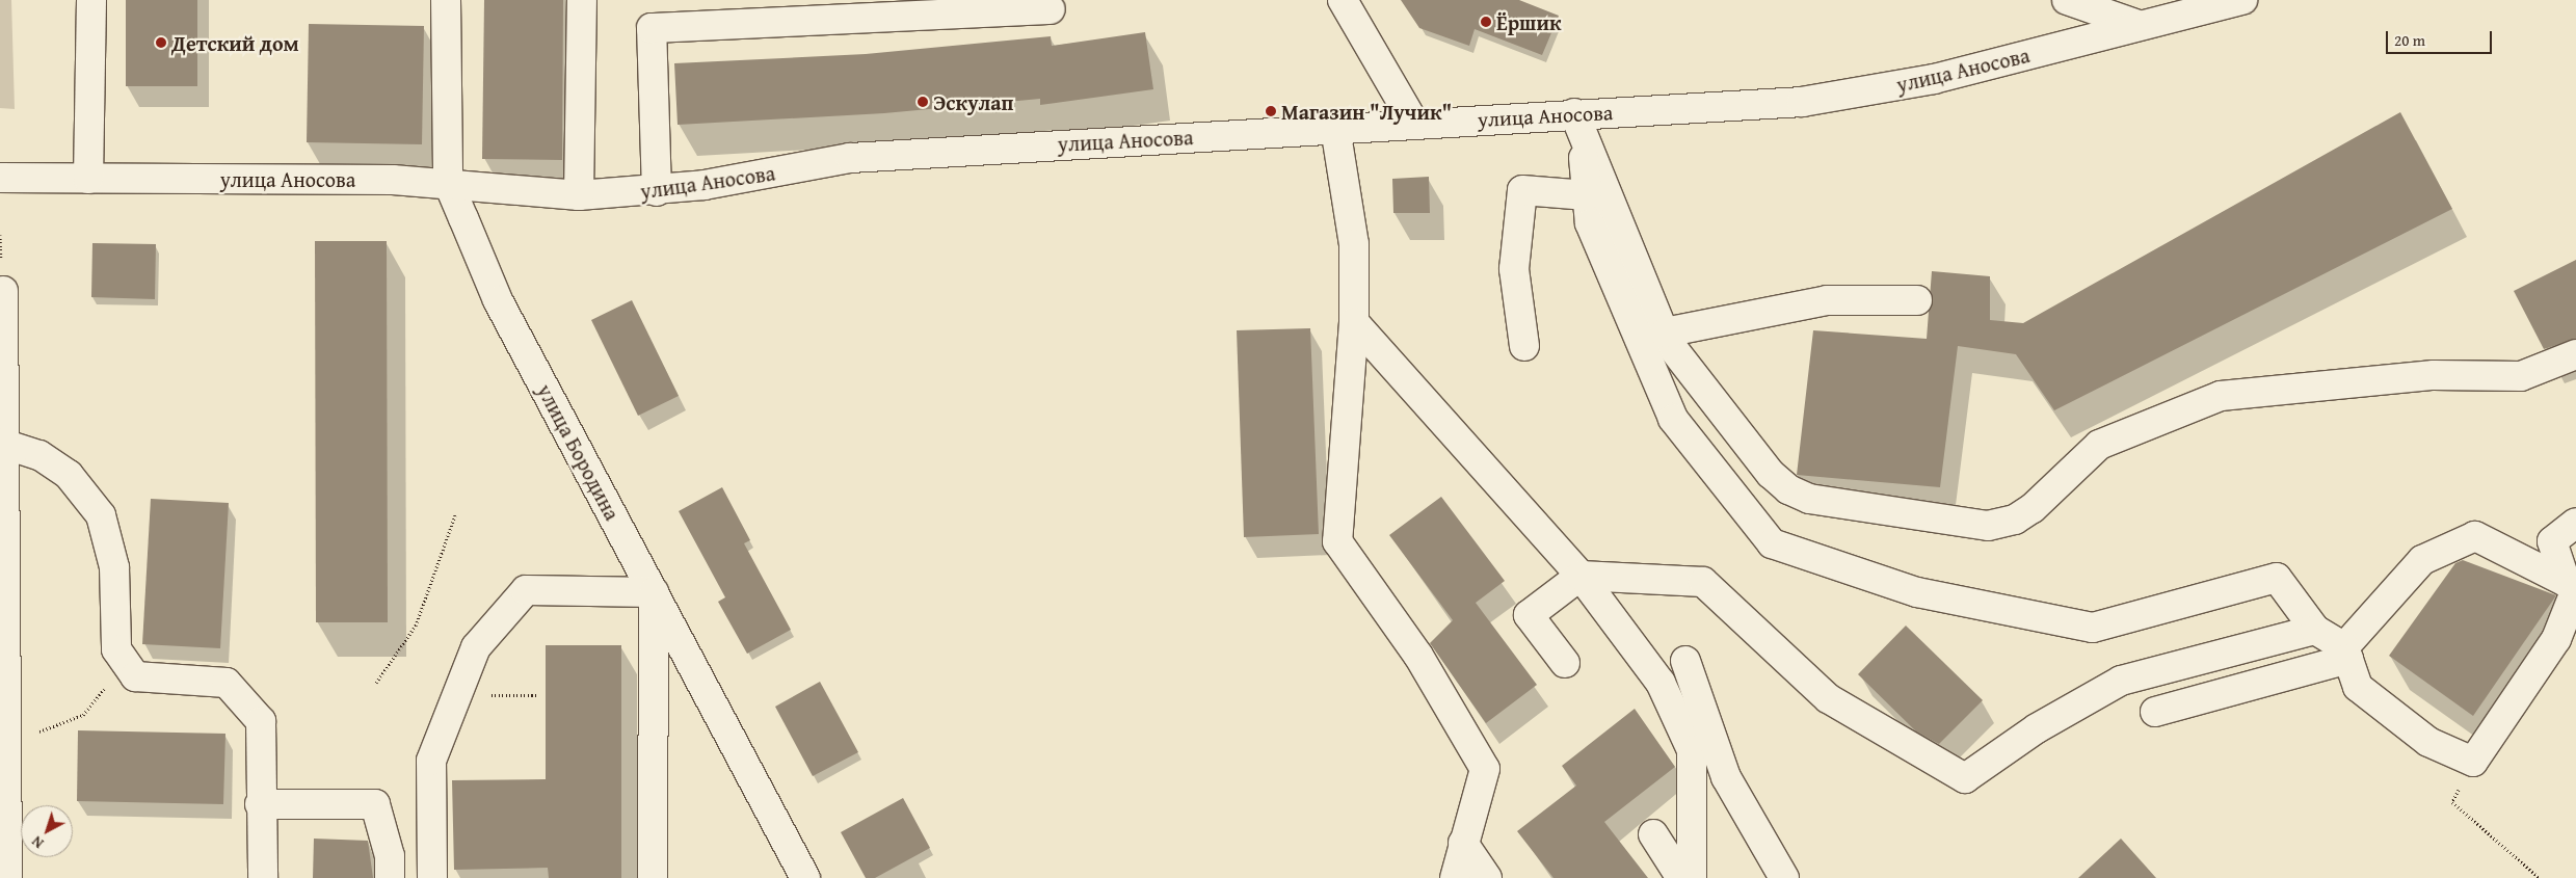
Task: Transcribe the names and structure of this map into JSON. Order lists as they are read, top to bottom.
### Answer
{
  "streets": {
    "street": ["улица Аносова", "улица Бородина"]
  },
  "crossings": [
    ["улица Аносова", "улица Бородина"]
  ],
  "places": [
    "Ёршик",
    "Детский дом",
    "Эскулап",
    "Магазин \"Лучик\""
  ],
  "scale_bar": "20 m",
  "north": "bottom left"
}
